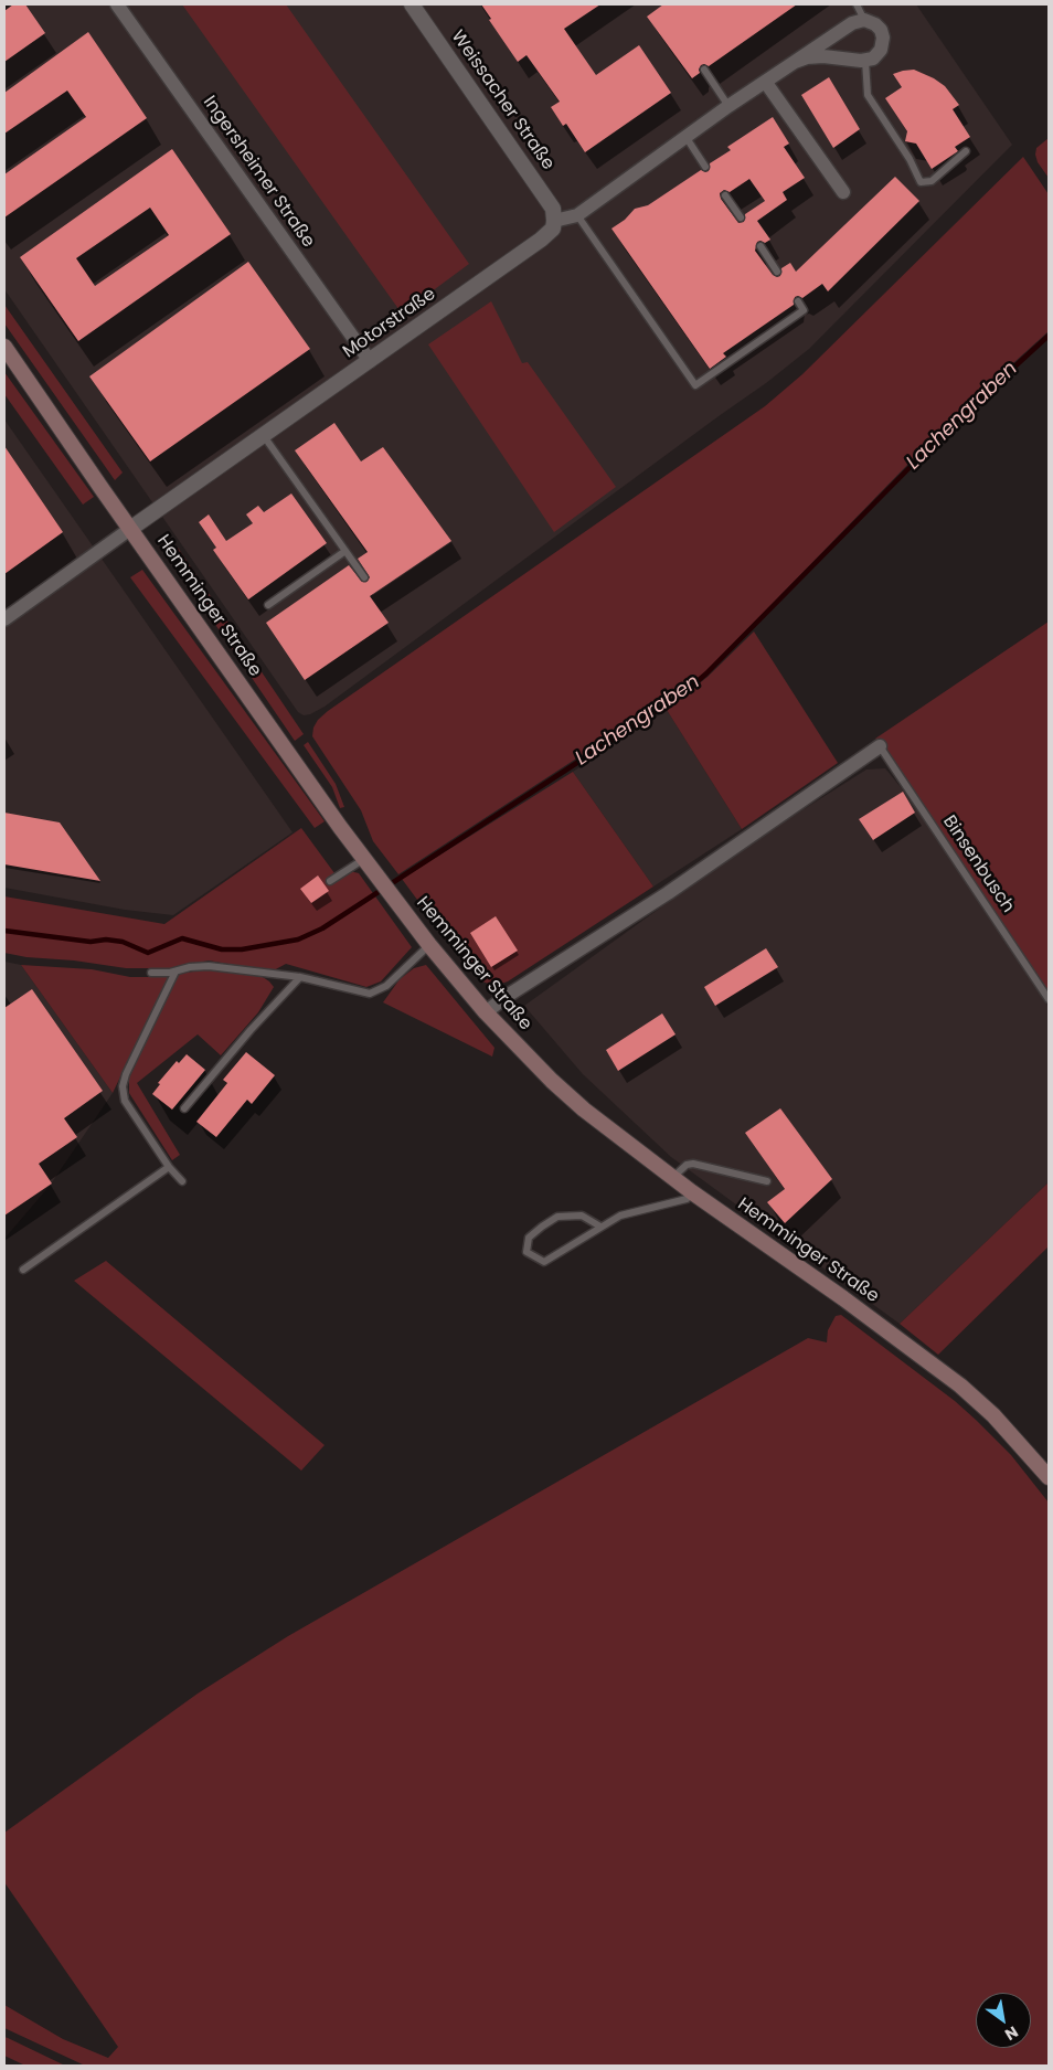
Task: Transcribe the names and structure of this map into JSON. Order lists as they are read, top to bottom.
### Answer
{
  "streets": {
    "main road": ["Hemminger Straße"],
    "street": ["Weissacher Straße", "Ingersheimer Straße", "Motorstraße"],
    "lane": ["Binsenbusch"]
  },
  "crossings": [
    ["Weissacher Straße", "Motorstraße"],
    ["Ingersheimer Straße", "Motorstraße"],
    ["Motorstraße", "Hemminger Straße"]
  ],
  "water": ["Lachengraben"],
  "north": "bottom right"
}
